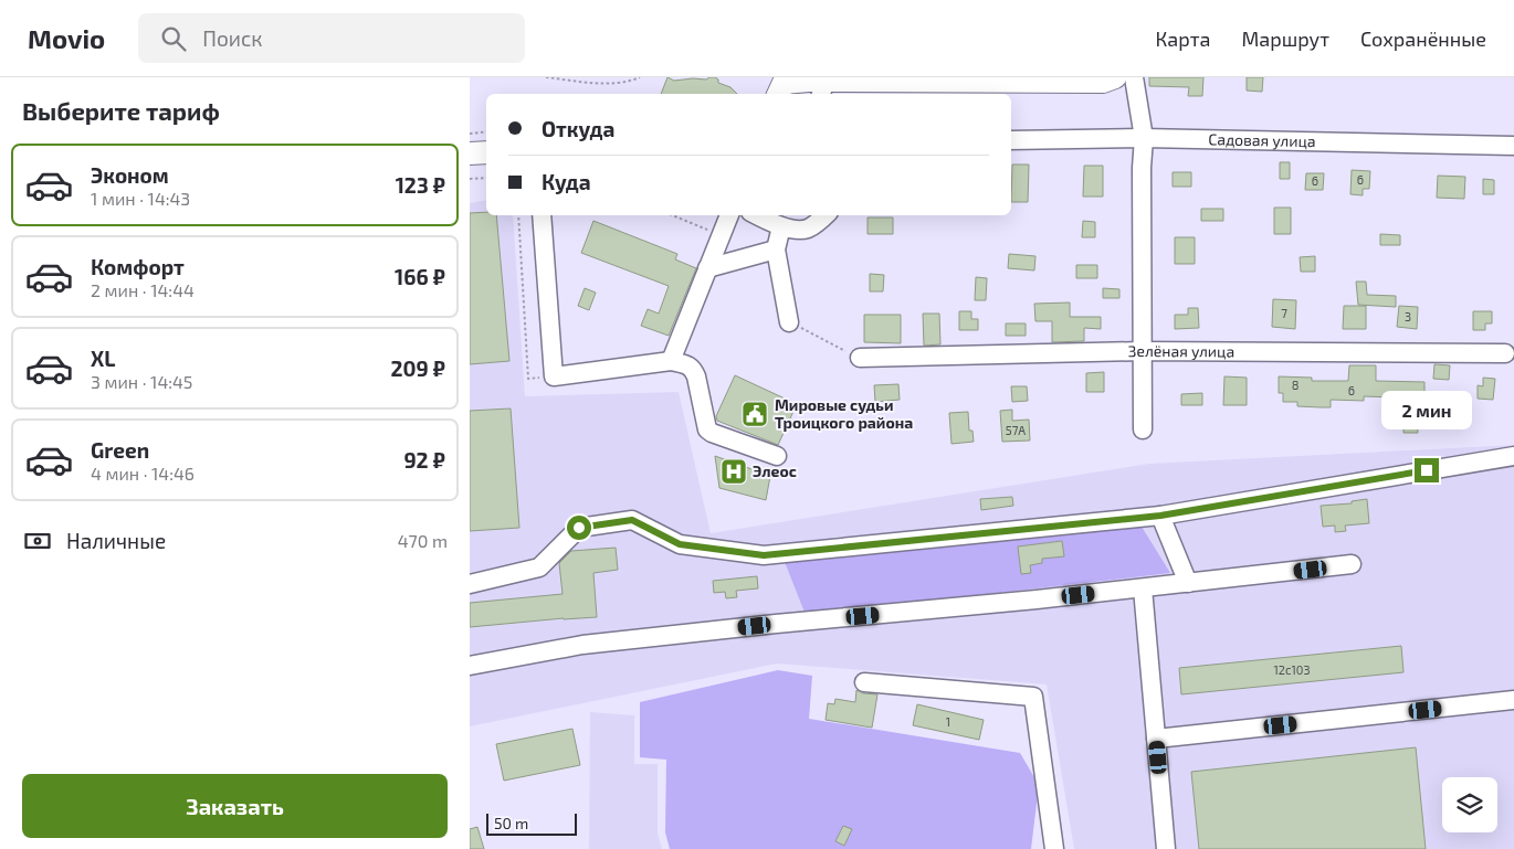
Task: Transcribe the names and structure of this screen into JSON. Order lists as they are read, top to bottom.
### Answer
{
  "streets": {
    "street": ["Садовая улица", "Зелёная улица"]
  },
  "places": {
    "public building": ["Мировые судьи Троицкого района"],
    "hospital": ["Элеос"]
  },
  "house_numbers": [
    "6",
    "6",
    "7",
    "3",
    "8",
    "6",
    "57А",
    "12с103",
    "1"
  ],
  "scale_bar": "50 m",
  "page": {
    "header": "Movio",
    "search": "Поиск",
    "nav": ["Карта", "Маршрут", "Сохранённые"],
    "heading": "Выберите тариф",
    "banner": ["Откуда", "Куда"],
    "list": [
      {
        "name": "Эконом",
        "note": "1 мин · 14:43",
        "value": "123 ₽"
      },
      {
        "name": "Комфорт",
        "note": "2 мин · 14:44",
        "value": "166 ₽"
      },
      {
        "name": "XL",
        "note": "3 мин · 14:45",
        "value": "209 ₽"
      },
      {
        "name": "Green",
        "note": "4 мин · 14:46",
        "value": "92 ₽"
      }
    ],
    "bubble": "2 мин",
    "pay": ["Наличные", "470 m"],
    "buttons": "Заказать",
    "scale": "50 m"
  }
}
